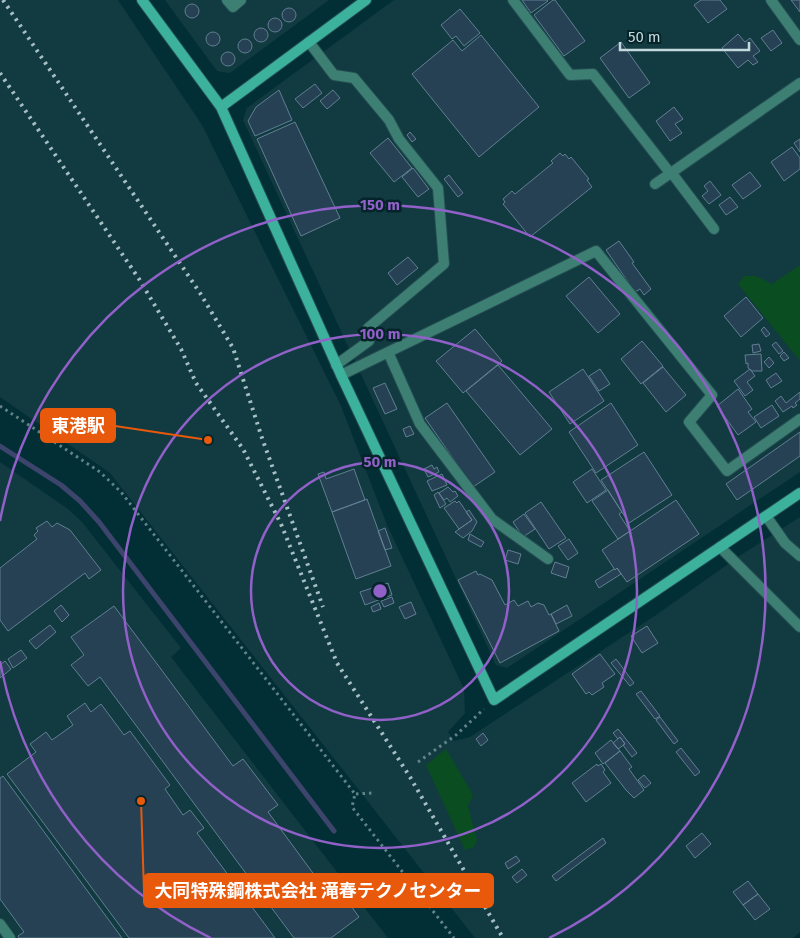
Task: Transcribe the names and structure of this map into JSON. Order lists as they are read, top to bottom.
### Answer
{
  "places": ["東港駅", "大同特殊鋼株式会社 滝春テクノセンター"],
  "scale_bar": "50 m",
  "rings": ["150 m", "100 m", "50 m"]
}
